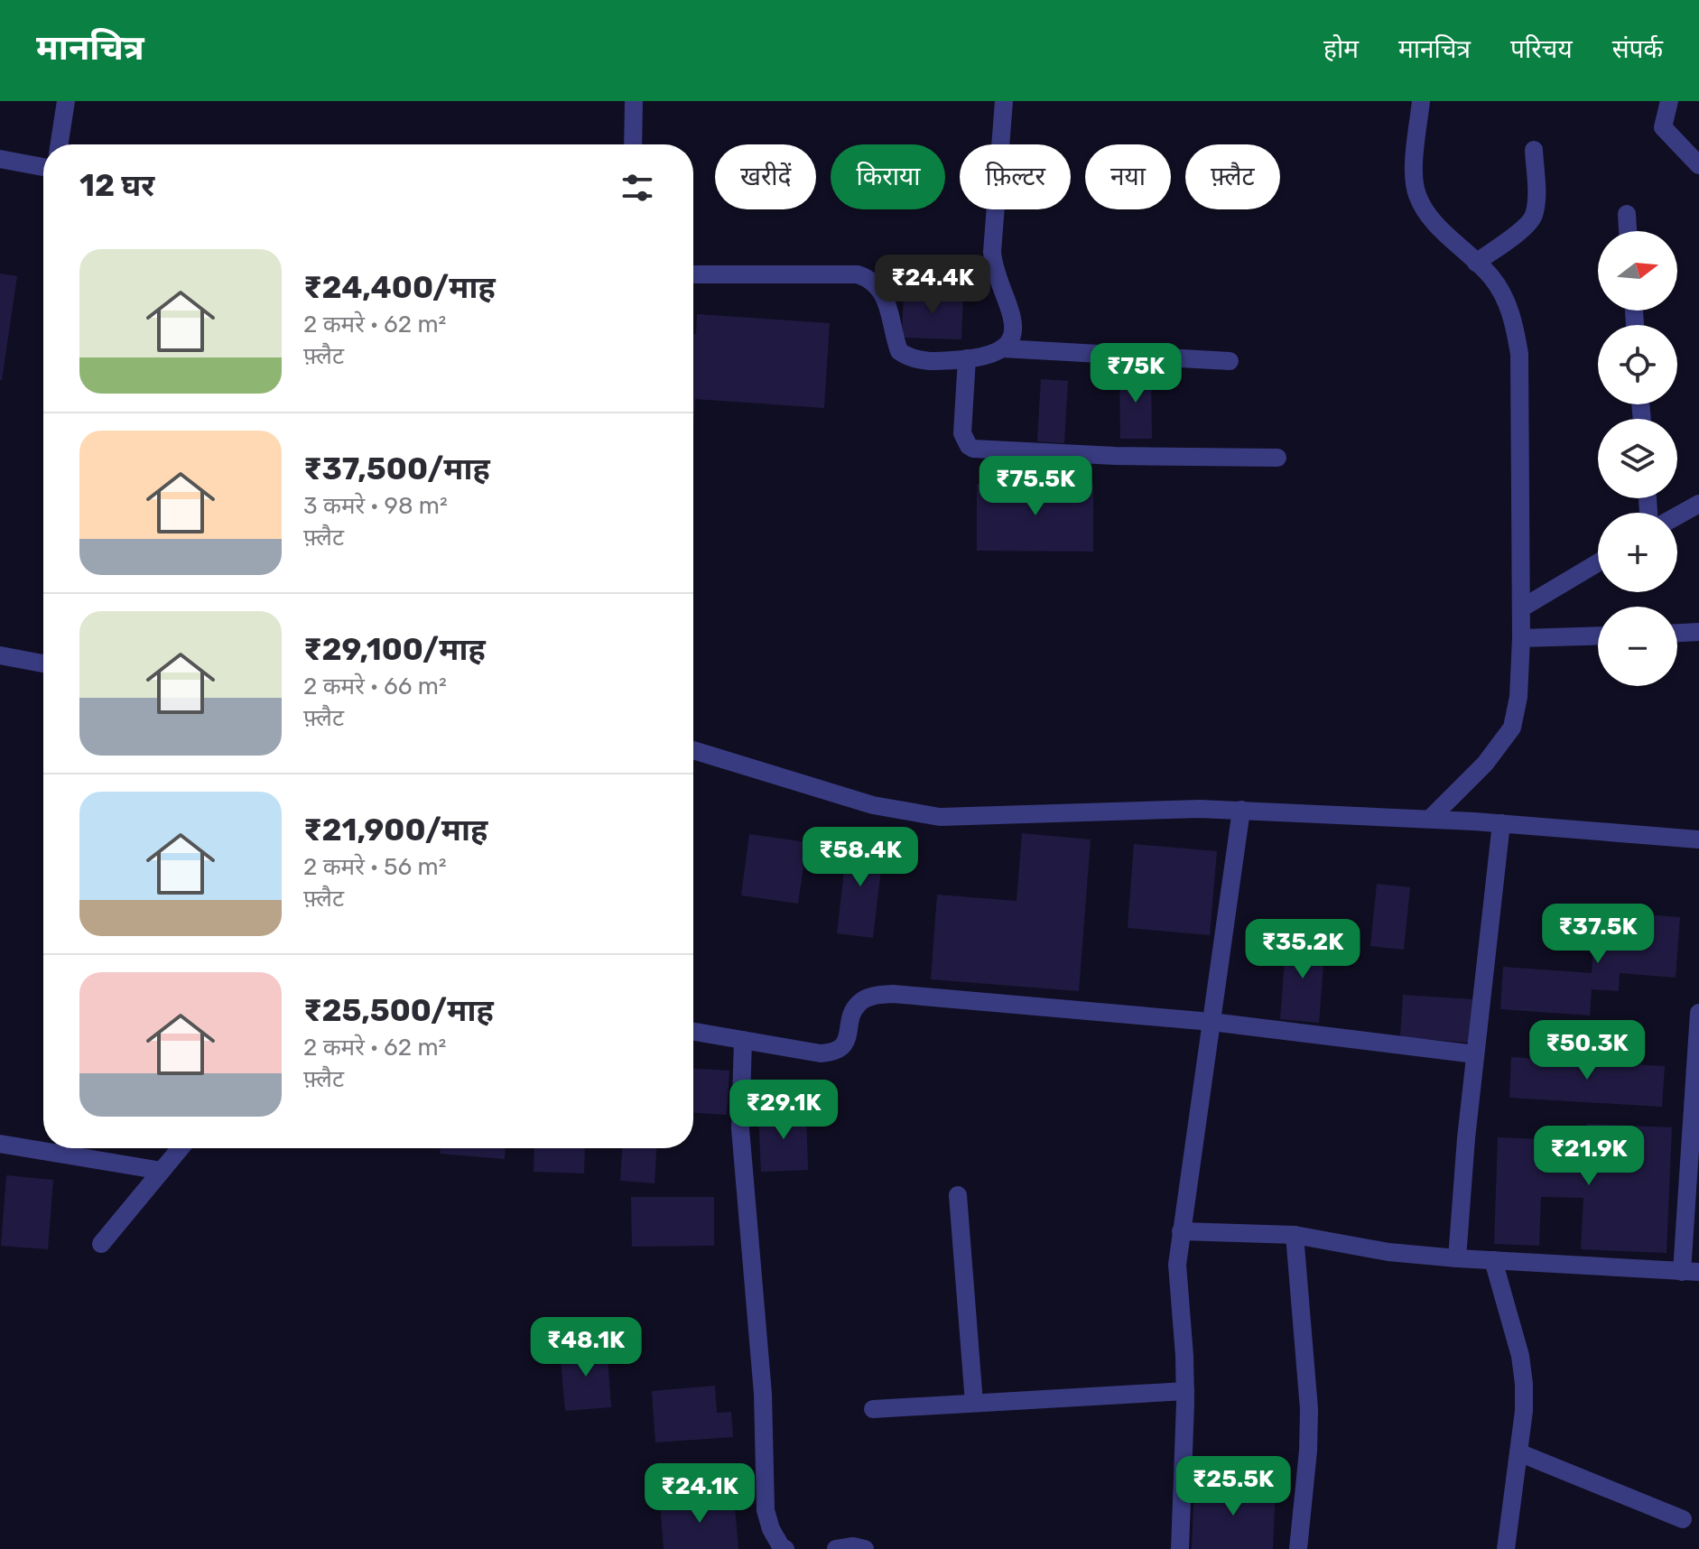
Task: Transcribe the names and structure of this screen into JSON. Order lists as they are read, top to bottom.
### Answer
{
  "north": "right",
  "page": {
    "header": "मानचित्र",
    "nav": [
      "होम",
      "मानचित्र",
      "परिचय",
      "संपर्क"
    ],
    "chip": [
      "खरीदें",
      "किराया",
      "फ़िल्टर",
      "नया",
      "फ़्लैट"
    ],
    "heading": "12 घर",
    "map_buttons": ["+", "−"],
    "list": [
      {
        "name": "₹24,400/माह",
        "note": "2 कमरे · 62 m² · फ़्लैट"
      },
      {
        "name": "₹37,500/माह",
        "note": "3 कमरे · 98 m² · फ़्लैट"
      },
      {
        "name": "₹29,100/माह",
        "note": "2 कमरे · 66 m² · फ़्लैट"
      },
      {
        "name": "₹21,900/माह",
        "note": "2 कमरे · 56 m² · फ़्लैट"
      },
      {
        "name": "₹25,500/माह",
        "note": "2 कमरे · 62 m² · फ़्लैट"
      }
    ],
    "price": [
      "₹24.4K",
      "₹75K",
      "₹75.5K",
      "₹58.4K",
      "₹37.5K",
      "₹35.2K",
      "₹50.3K",
      "₹29.1K",
      "₹21.9K",
      "₹48.1K",
      "₹25.5K",
      "₹24.1K"
    ]
  }
}
